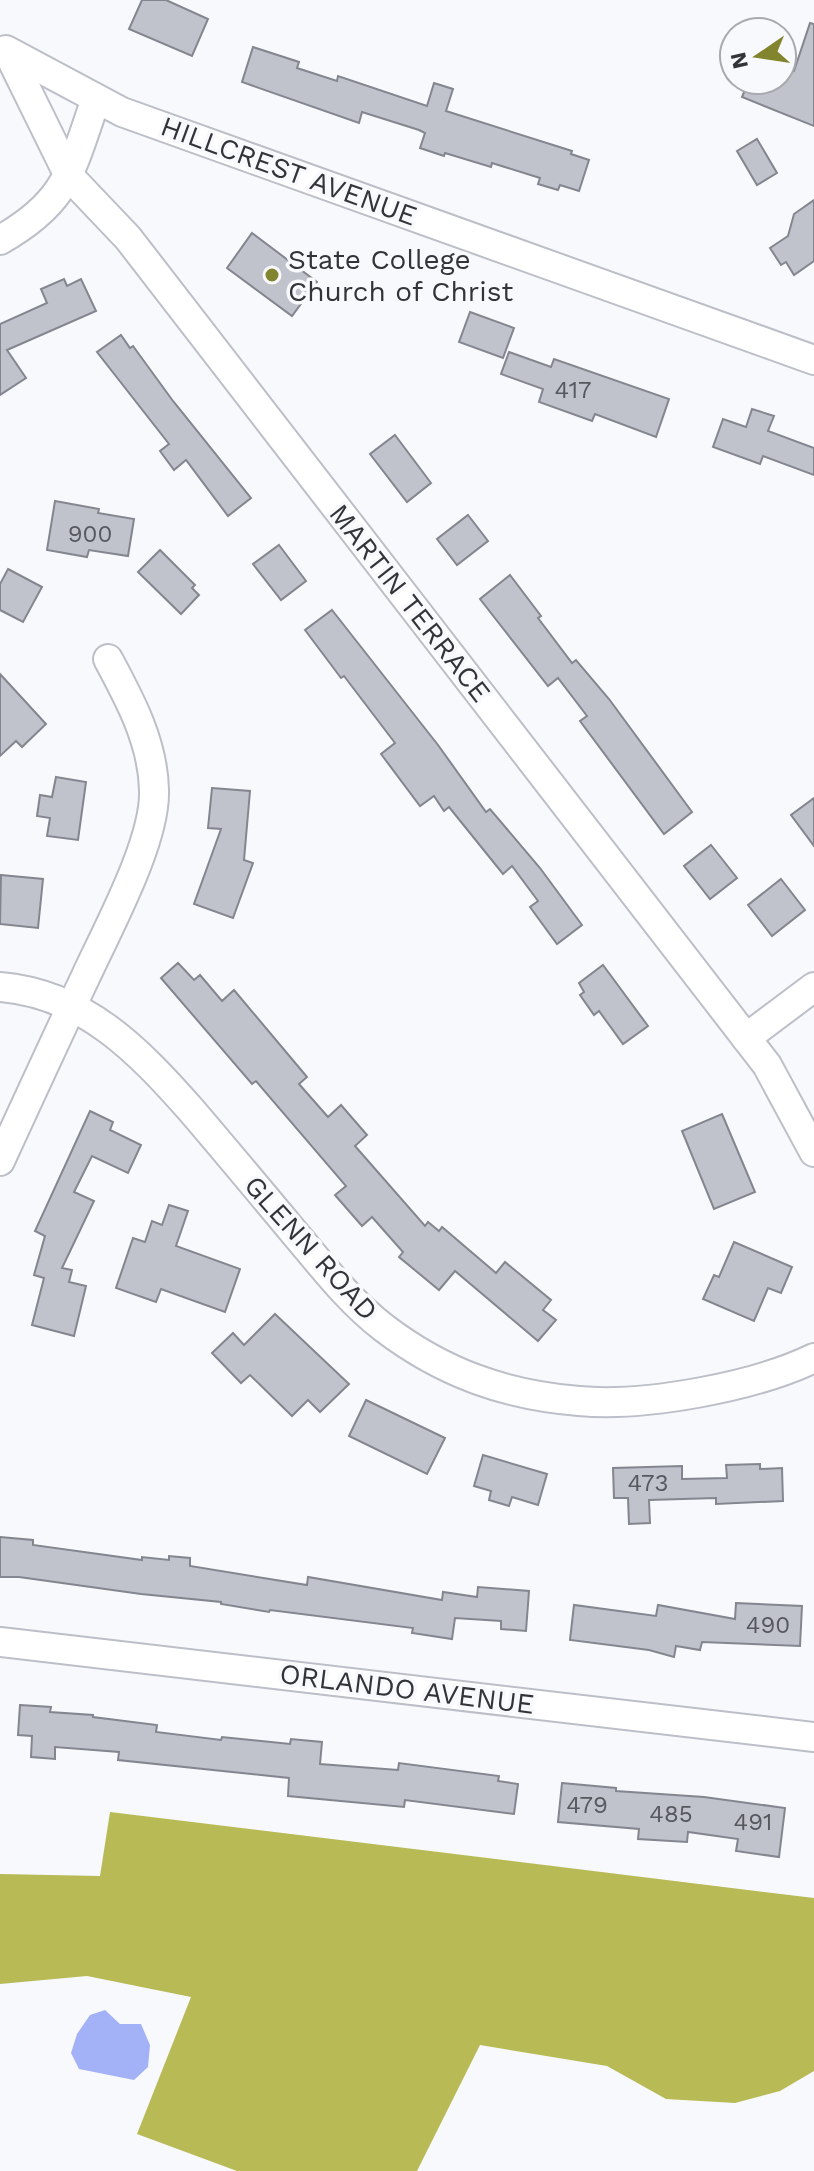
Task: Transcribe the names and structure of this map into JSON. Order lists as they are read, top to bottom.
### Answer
{
  "streets": {
    "street": [
      "HILLCREST AVENUE",
      "MARTIN TERRACE",
      "GLENN ROAD",
      "ORLANDO AVENUE"
    ]
  },
  "crossings": [
    ["HILLCREST AVENUE", "MARTIN TERRACE"]
  ],
  "places": ["State College Church of Christ"],
  "house_numbers": [
    "417",
    "900",
    "473",
    "490",
    "479",
    "485",
    "491"
  ],
  "north": "left"
}
